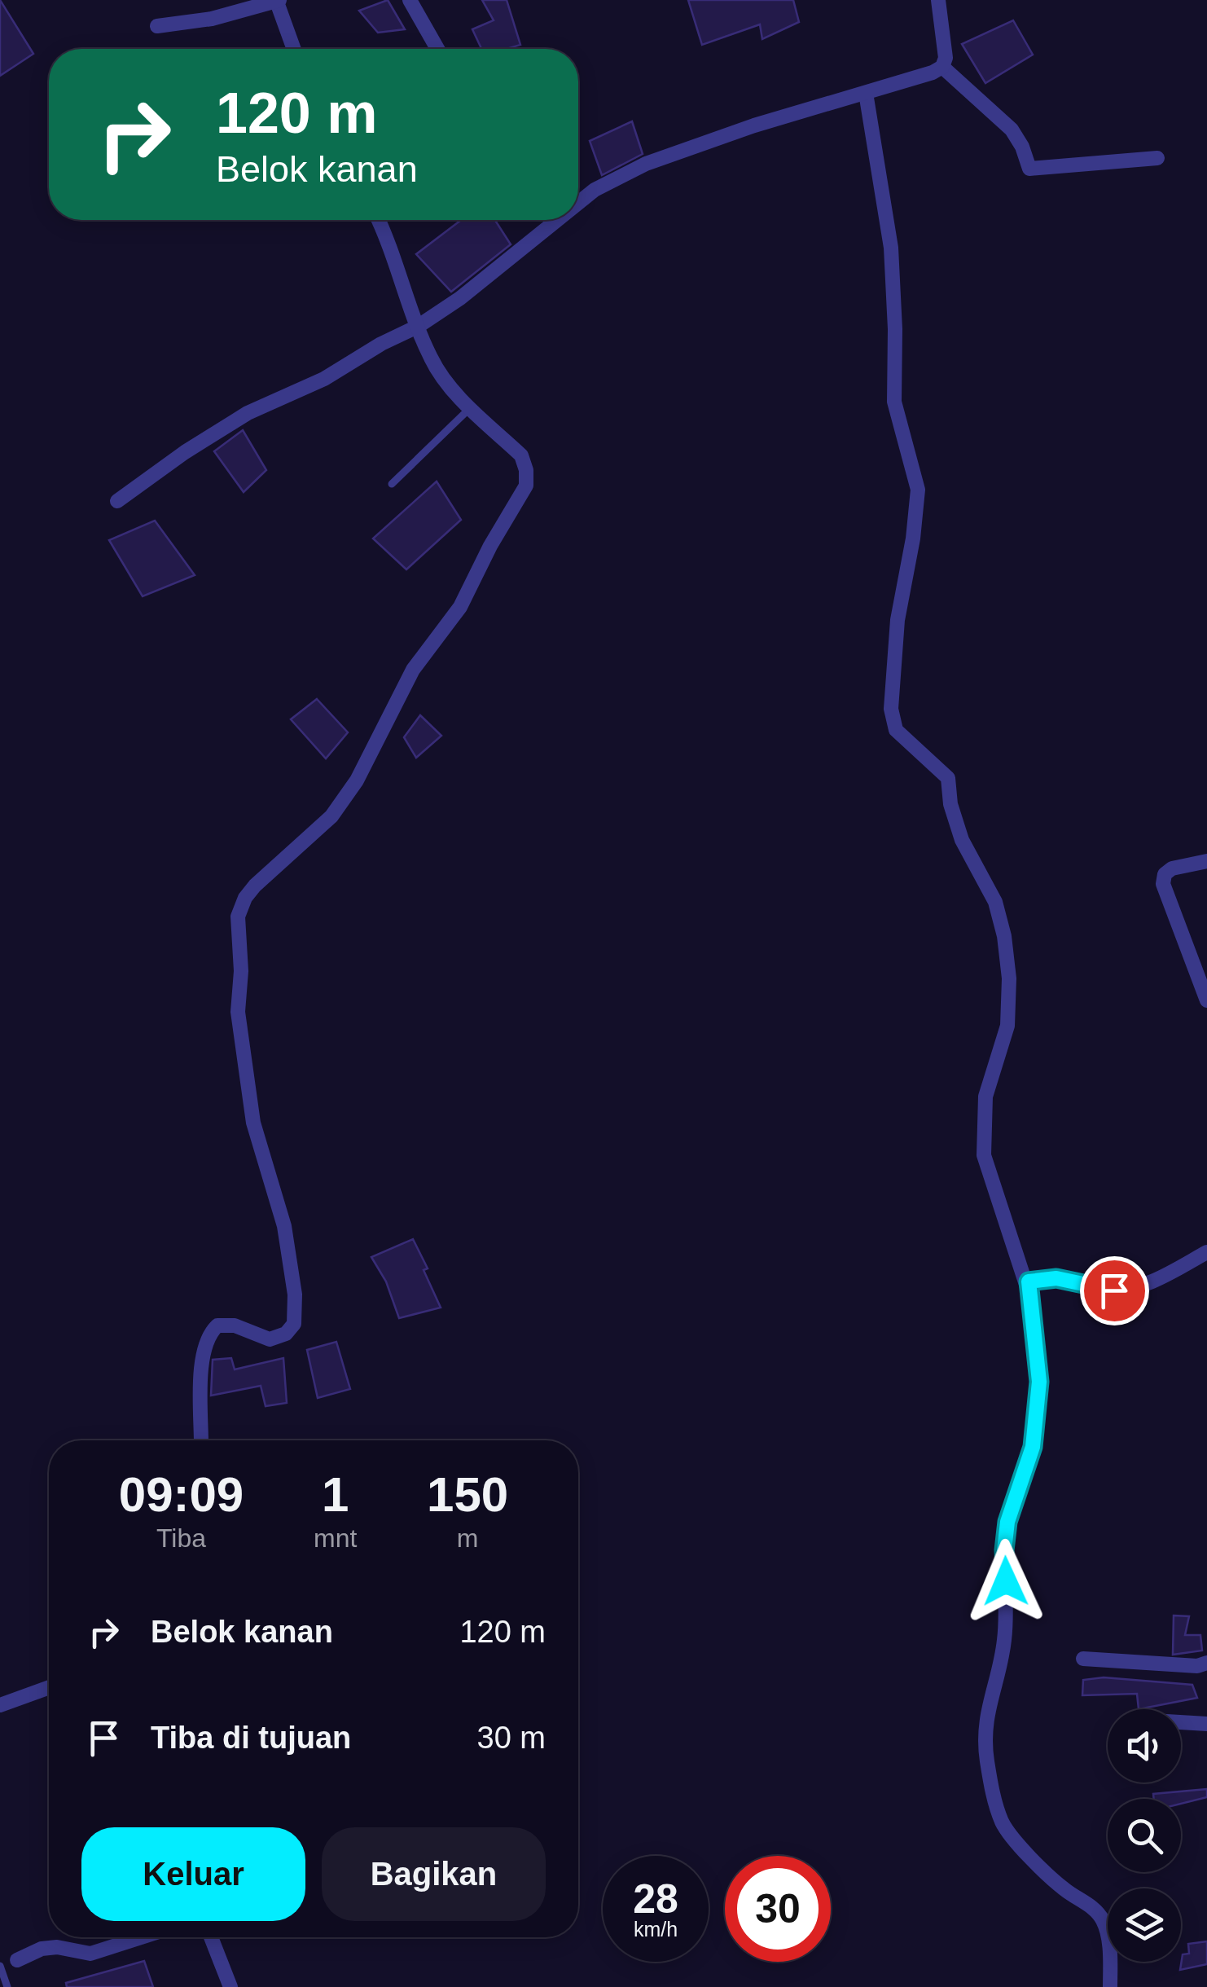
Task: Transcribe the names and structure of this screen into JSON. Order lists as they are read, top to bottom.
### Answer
{
  "page": {
    "turn": ["120 m", "Belok kanan"],
    "eta": [
      "09:09",
      "Tiba",
      "1",
      "mnt",
      "150",
      "m"
    ],
    "list": [
      {
        "name": "Belok kanan",
        "value": "120 m"
      },
      {
        "name": "Tiba di tujuan",
        "value": "30 m"
      }
    ],
    "buttons": ["Keluar", "Bagikan"],
    "speed": "28 km/h",
    "limit": "30"
  }
}
